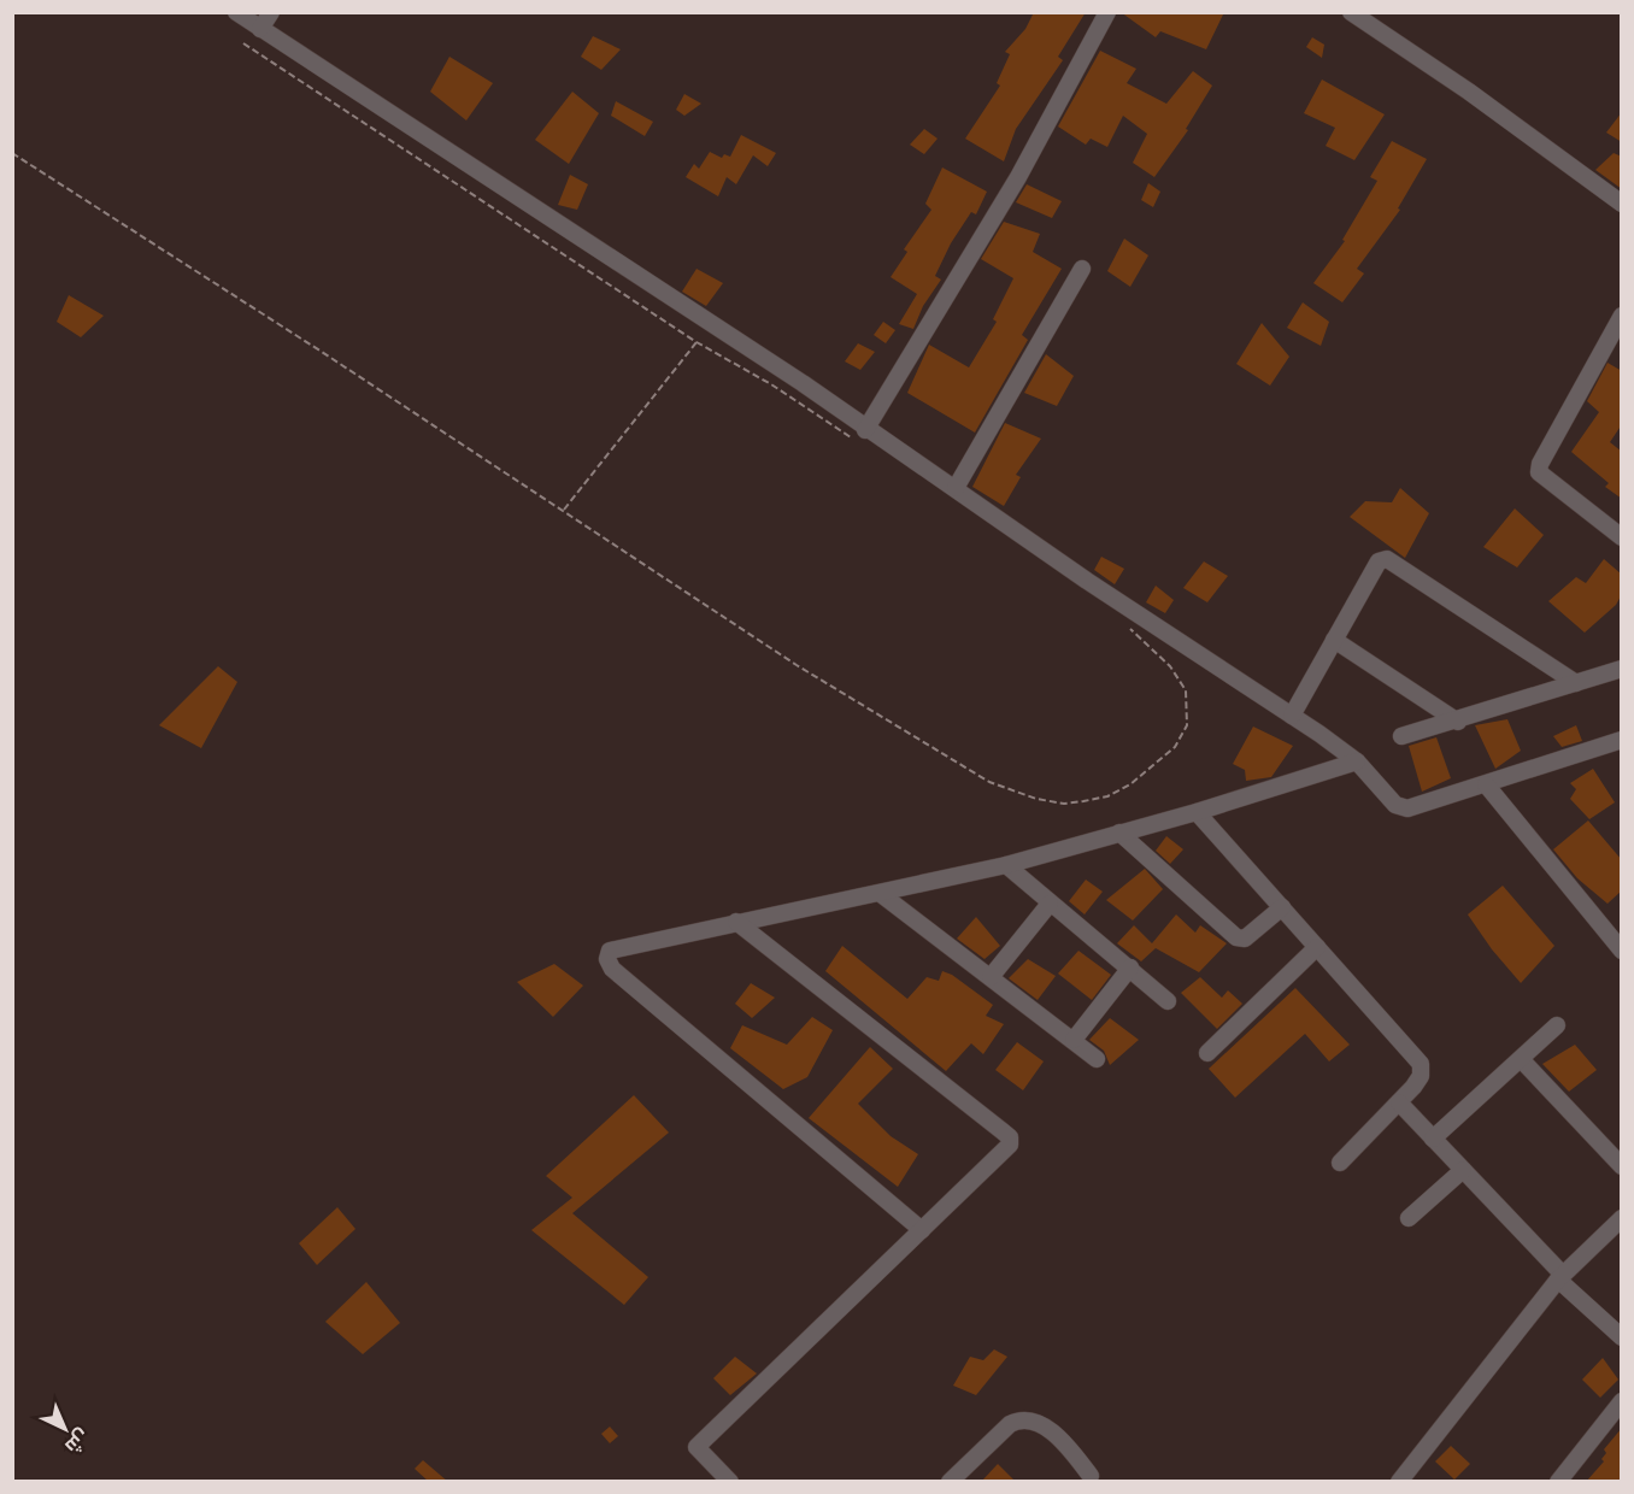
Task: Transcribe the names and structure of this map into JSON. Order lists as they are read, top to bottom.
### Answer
{
  "north": "bottom right"
}
